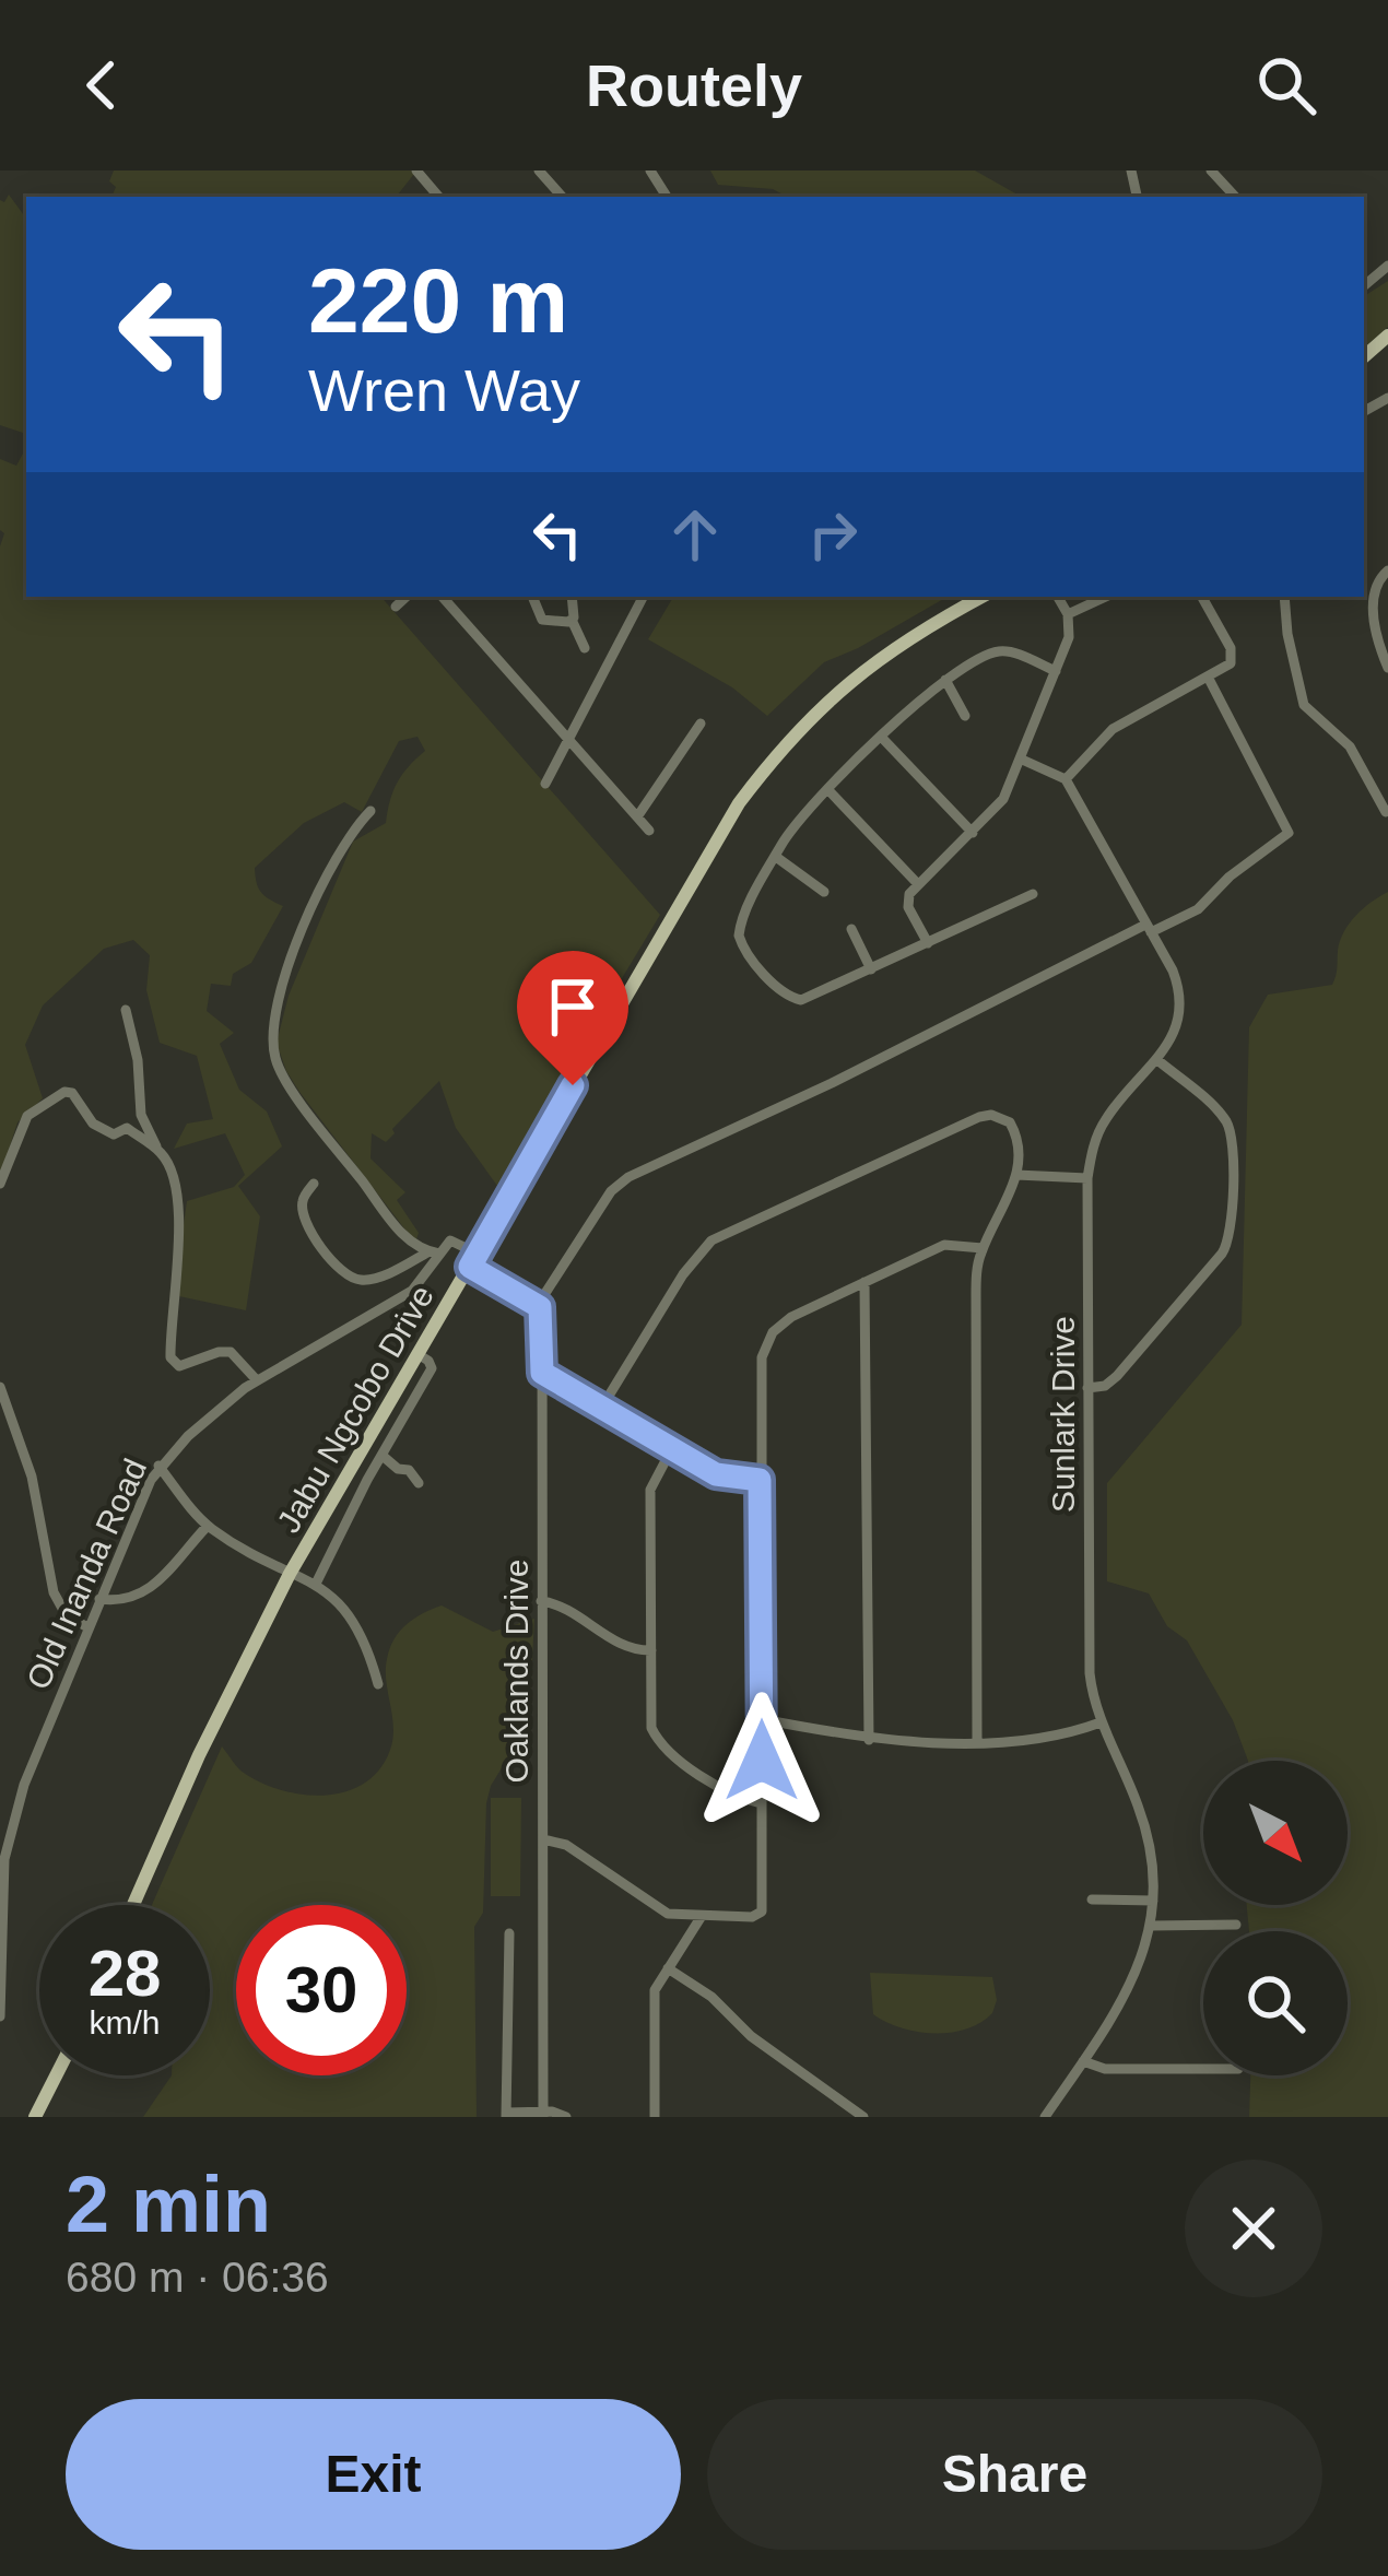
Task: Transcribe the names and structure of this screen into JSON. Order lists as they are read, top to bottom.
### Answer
{
  "streets": {
    "main road": ["Jabu Ngcobo Drive"],
    "street": ["Sunlark Drive", "Old Inanda Road", "Oaklands Drive"]
  },
  "north": "bottom right",
  "page": {
    "header": "Routely",
    "turn": ["220 m", "Wren Way"],
    "speed": "28 km/h",
    "limit": "30",
    "heading": ["2 min", "680 m · 06:36"],
    "buttons": ["Exit", "Share"]
  }
}
